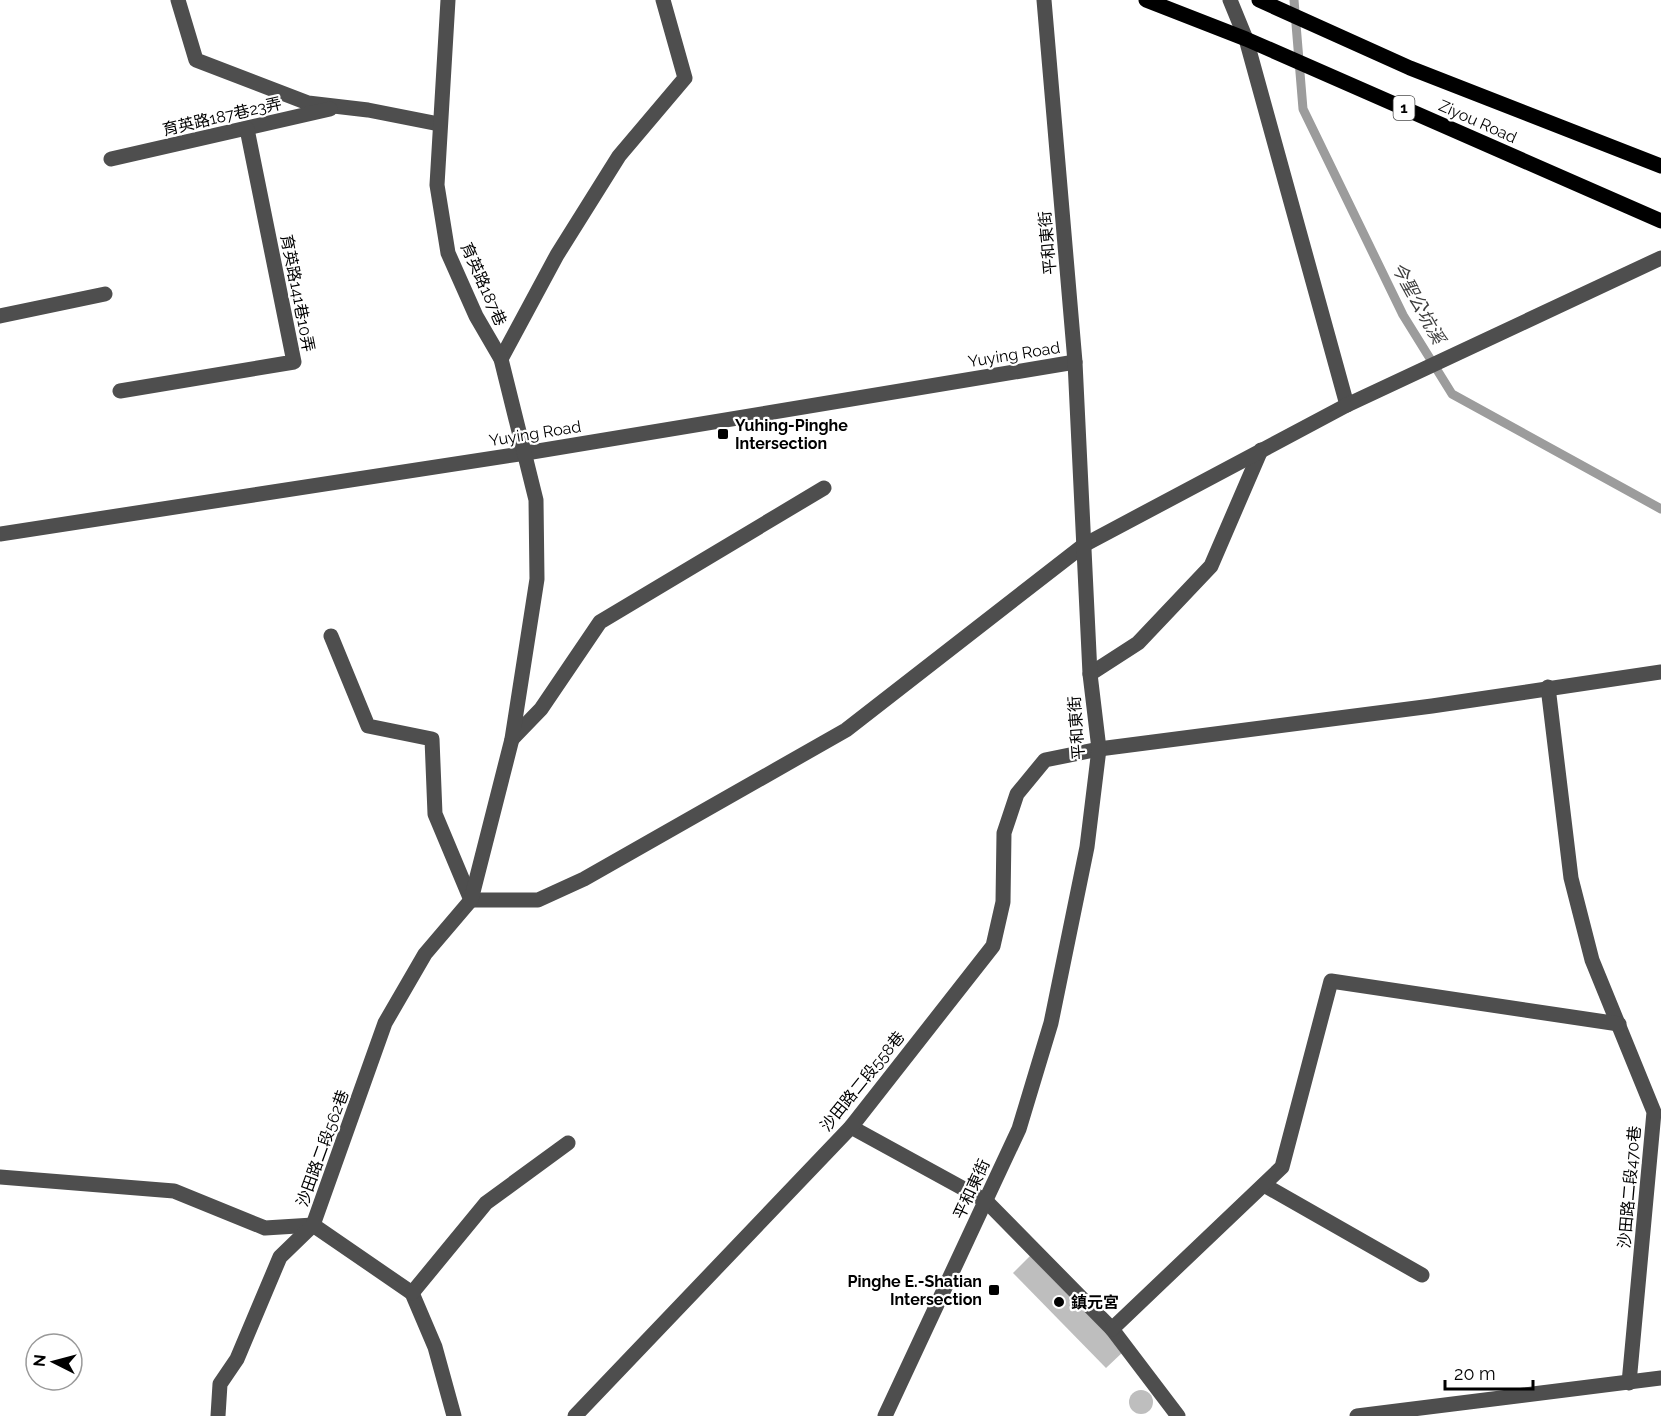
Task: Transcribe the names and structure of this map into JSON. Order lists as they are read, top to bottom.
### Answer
{
  "streets": {
    "main road": ["1", "Ziyou Road"],
    "street": [
      "育英路187巷23弄",
      "平和東街",
      "育英路187巷",
      "育英路141巷10弄",
      "Yuying Road",
      "沙田路二段558巷",
      "沙田路二段562巷",
      "沙田路二段470巷"
    ]
  },
  "crossings": [
    ["育英路187巷23弄", "育英路187巷"],
    ["育英路187巷23弄", "育英路141巷10弄"],
    ["平和東街", "Yuying Road"],
    ["平和東街", "沙田路二段558巷"],
    ["育英路187巷", "Yuying Road"],
    ["育英路187巷", "沙田路二段562巷"],
    ["沙田路二段558巷", "沙田路二段470巷"]
  ],
  "water": ["今聖公坑溪"],
  "places": {
    "transit": ["Yuhing-Pinghe Intersection", "Pinghe E.-Shatian Intersection"],
    "other": ["鎮元宮"]
  },
  "scale_bar": "20 m",
  "north": "left"
}
